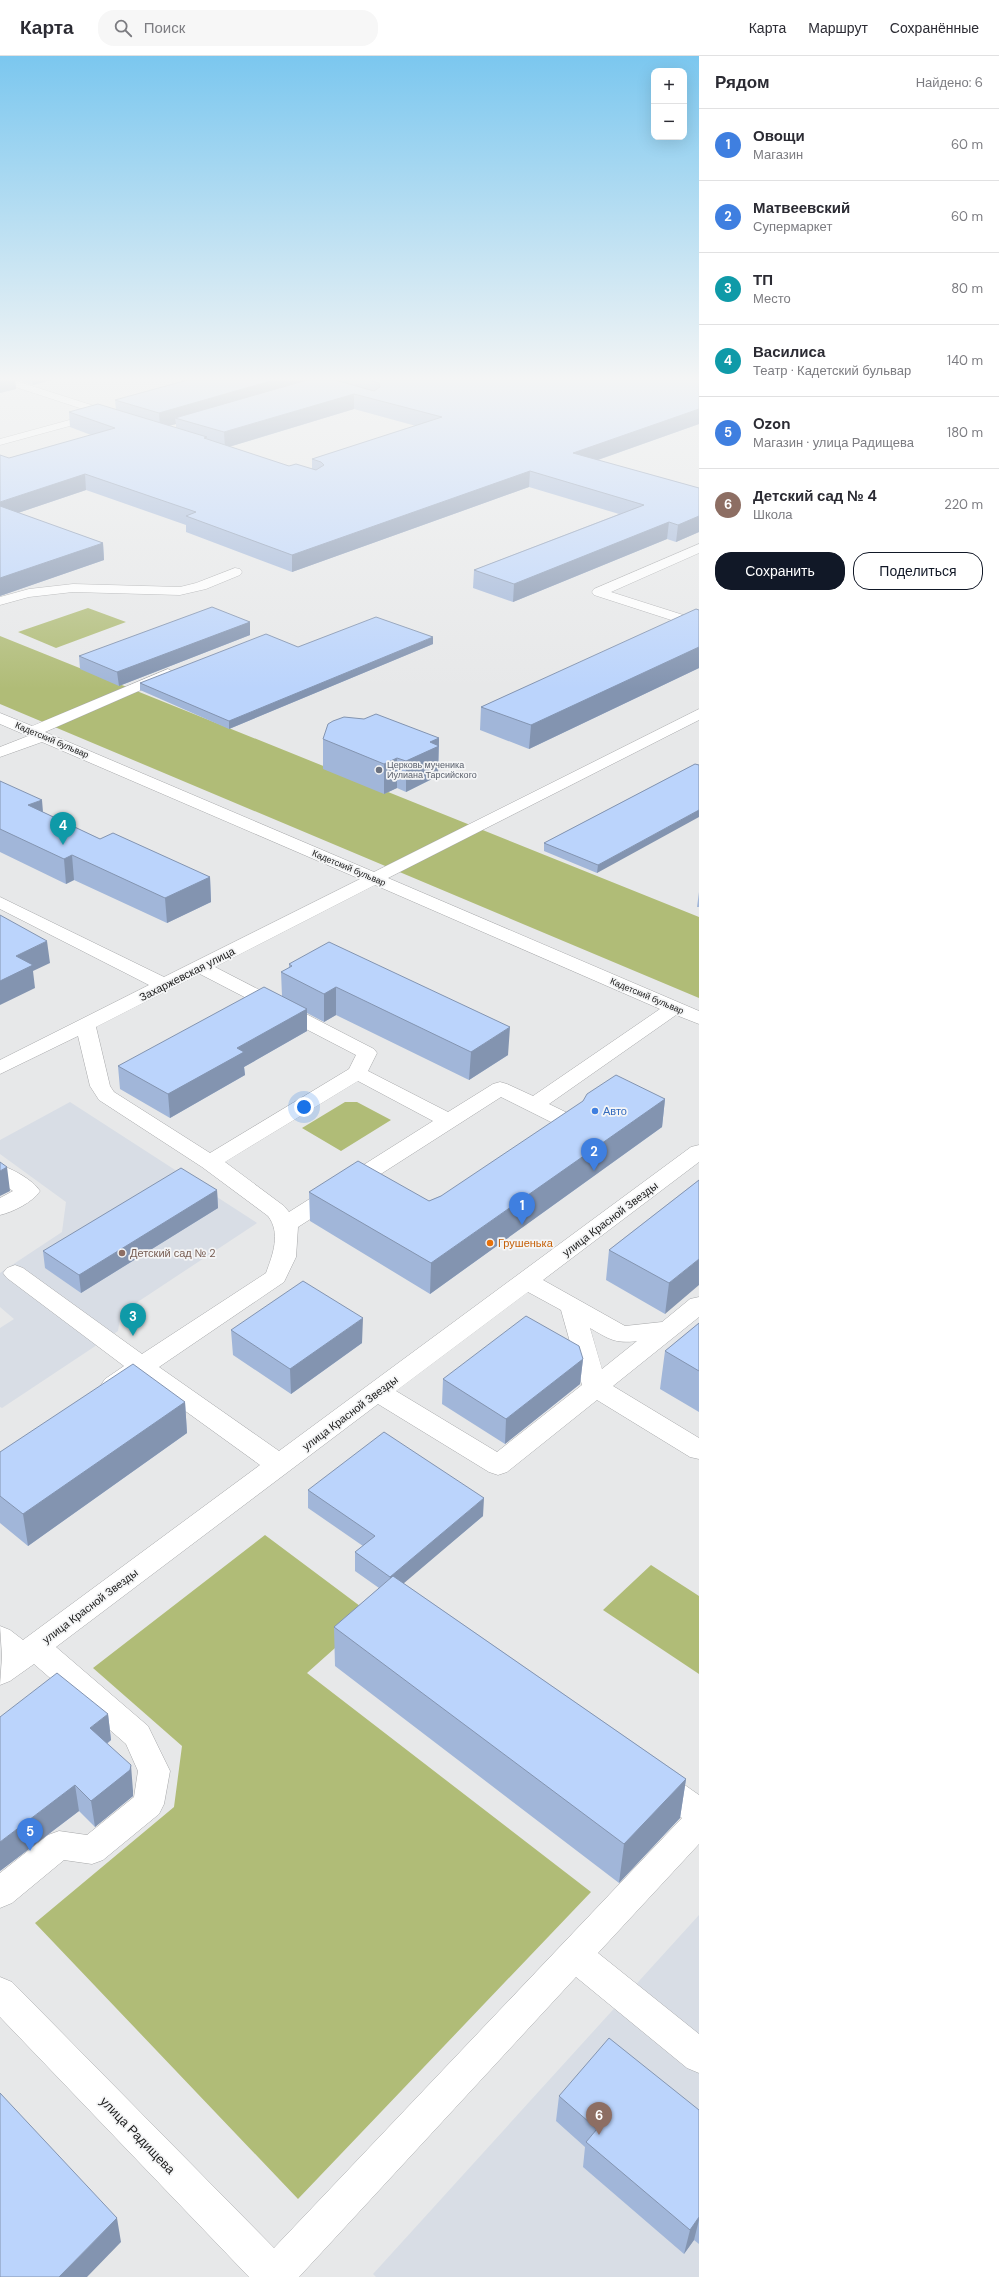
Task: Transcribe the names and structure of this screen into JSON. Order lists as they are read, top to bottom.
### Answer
{
  "streets": {
    "street": [
      "Кадетский бульвар",
      "Захаржевская улица",
      "улица Красной Звезды",
      "улица Радищева"
    ]
  },
  "crossings": [
    ["Кадетский бульвар", "Захаржевская улица"]
  ],
  "places": [
    "Церковь мученика Иулиана Тарсийского",
    "Авто",
    "Грушенька",
    "Детский сад № 2"
  ],
  "page": {
    "header": "Карта",
    "search": "Поиск",
    "nav": ["Карта", "Маршрут", "Сохранённые"],
    "heading": ["Рядом", "Найдено: 6"],
    "map_buttons": ["+", "−"],
    "list": [
      {
        "mark": "1",
        "name": "Овощи",
        "note": "Магазин",
        "value": "60 m"
      },
      {
        "mark": "2",
        "name": "Матвеевский",
        "note": "Супермаркет",
        "value": "60 m"
      },
      {
        "mark": "3",
        "name": "ТП",
        "note": "Место",
        "value": "80 m"
      },
      {
        "mark": "4",
        "name": "Василиса",
        "note": "Театр · Кадетский бульвар",
        "value": "140 m"
      },
      {
        "mark": "5",
        "name": "Ozon",
        "note": "Магазин · улица Радищева",
        "value": "180 m"
      },
      {
        "mark": "6",
        "name": "Детский сад № 4",
        "note": "Школа",
        "value": "220 m"
      }
    ],
    "buttons": ["Сохранить", "Поделиться"],
    "pins": [
      "4",
      "2",
      "1",
      "3",
      "5",
      "6"
    ]
  }
}
